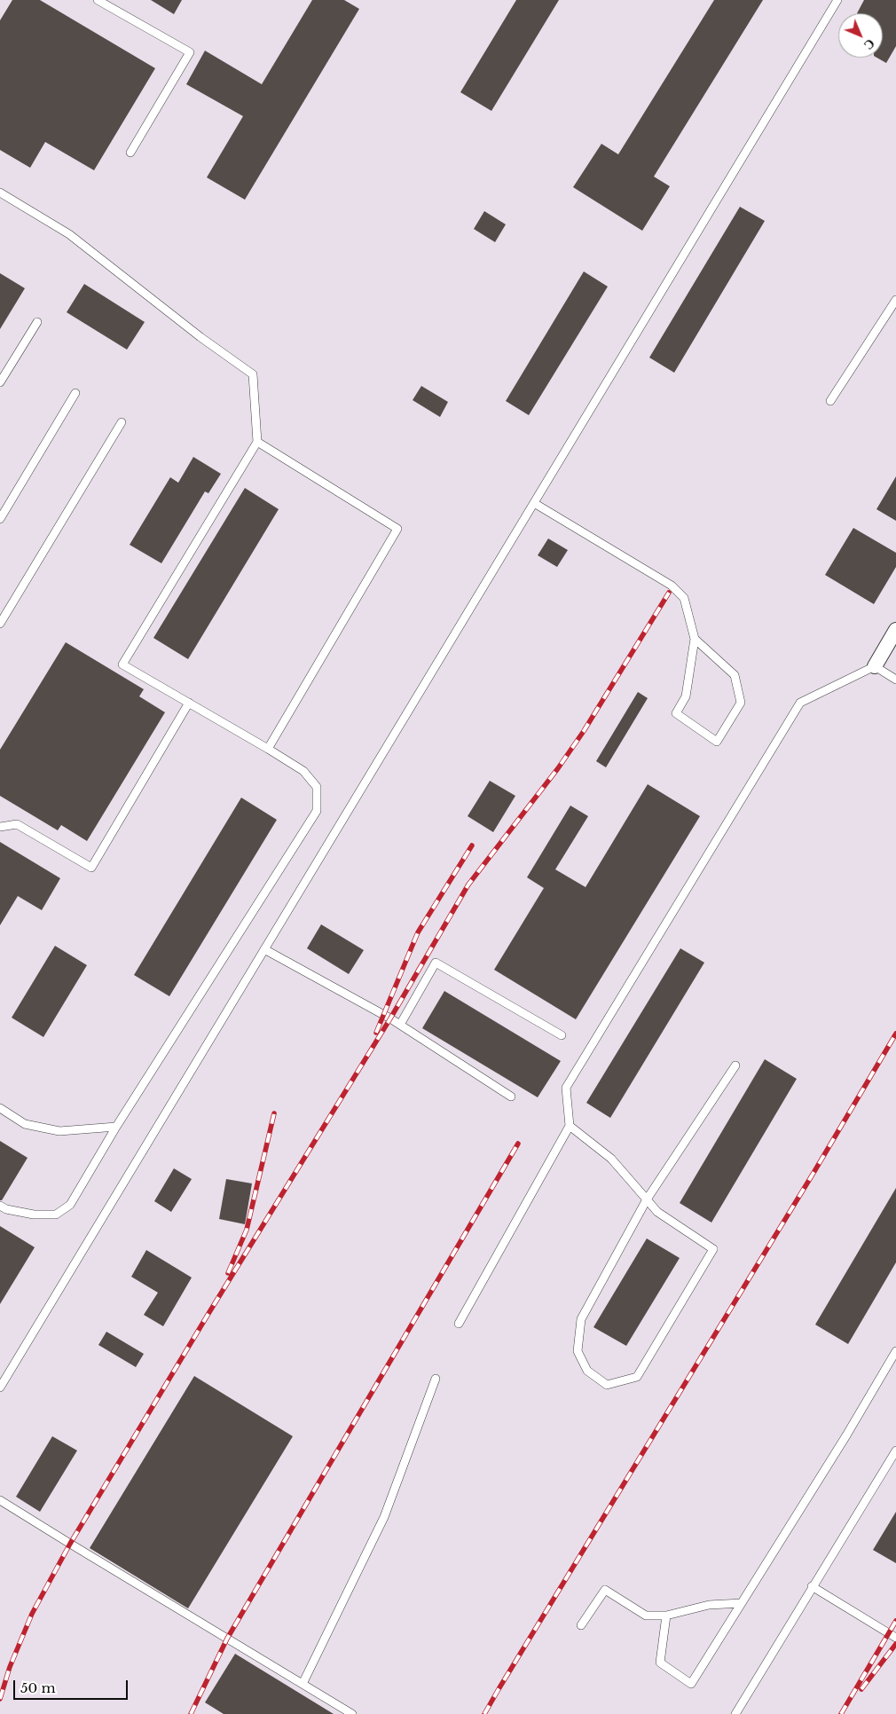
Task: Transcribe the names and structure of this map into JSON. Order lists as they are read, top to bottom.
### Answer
{
  "scale_bar": "50 m",
  "north": "bottom right"
}
